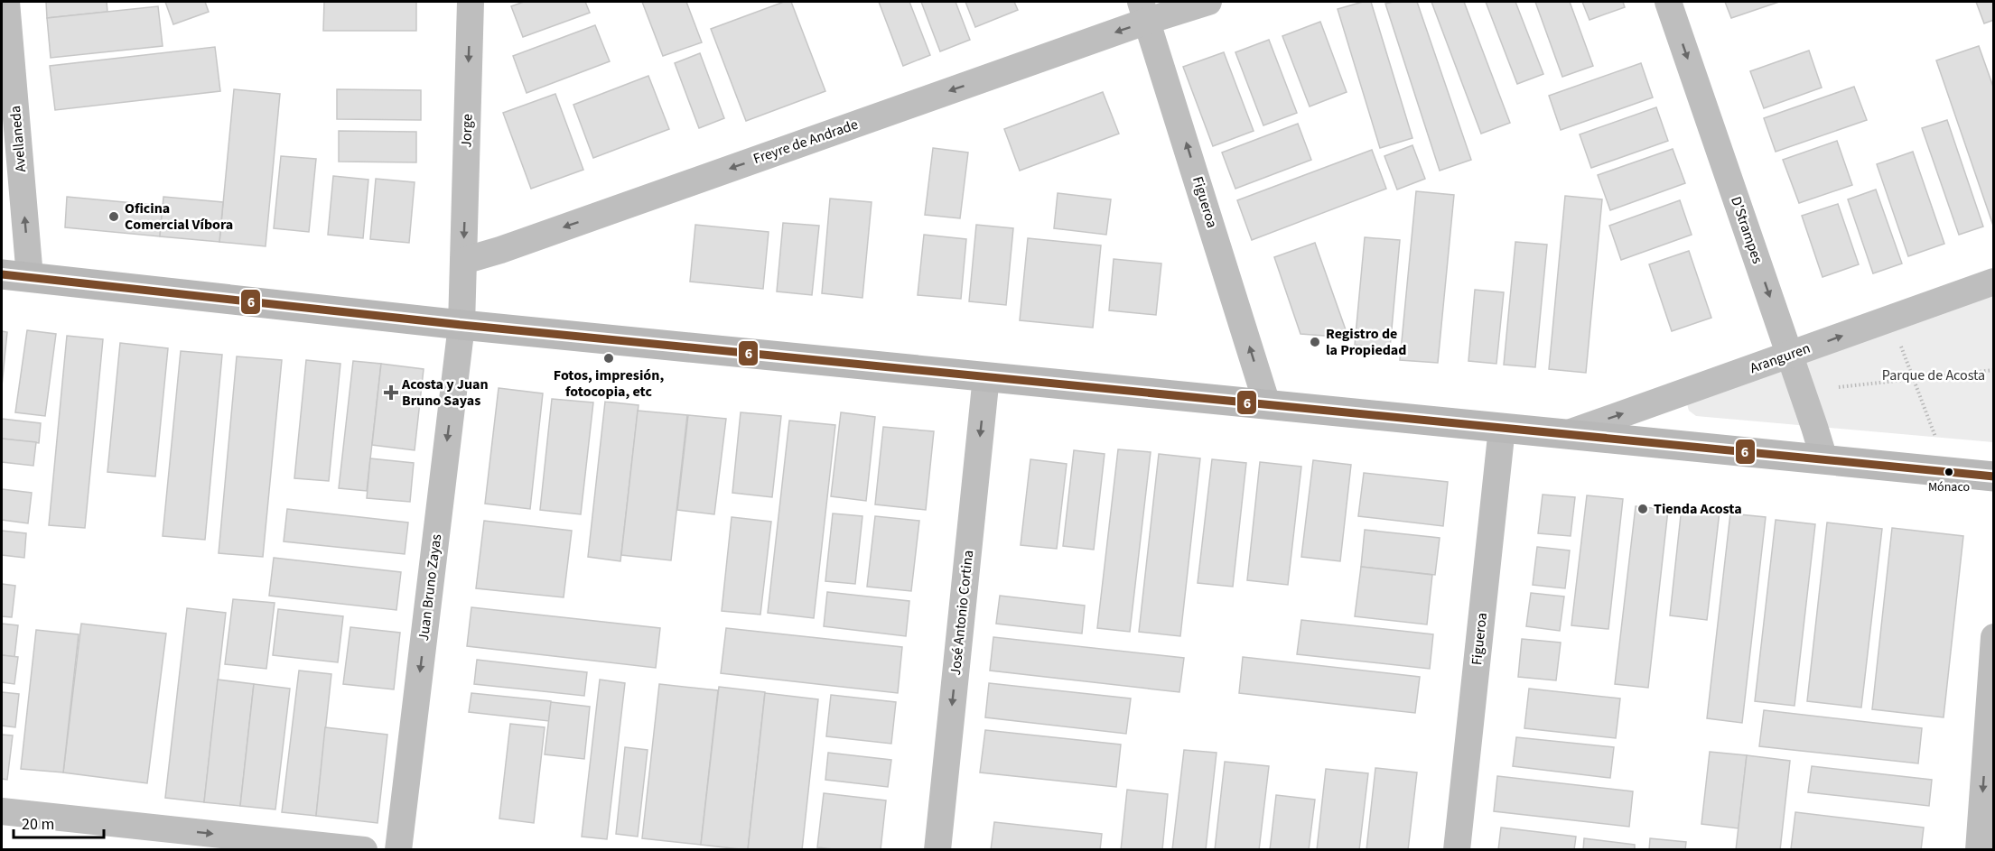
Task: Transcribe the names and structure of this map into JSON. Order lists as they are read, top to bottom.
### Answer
{
  "streets": {
    "street": [
      "Jorge",
      "Avellaneda",
      "Freyre de Andrade",
      "Figueroa",
      "D'Strampes",
      "Aranguren",
      "Juan Bruno Zayas",
      "José Antonio Cortina"
    ]
  },
  "crossings": [
    ["Jorge", "Freyre de Andrade"],
    ["Freyre de Andrade", "Figueroa"],
    ["D'Strampes", "Aranguren"]
  ],
  "one_way": [
    "Jorge",
    "Avellaneda",
    "Freyre de Andrade",
    "Figueroa",
    "D'Strampes",
    "Aranguren",
    "Juan Bruno Zayas",
    "José Antonio Cortina"
  ],
  "parks": ["Parque de Acosta"],
  "places": {
    "other": [
      "Oficina Comercial Víbora",
      "Registro de la Propiedad",
      "Fotos, impresión, fotocopia, etc",
      "Mónaco",
      "Tienda Acosta"
    ],
    "health": ["Acosta y Juan Bruno Sayas"]
  },
  "lines": ["transit line 6"],
  "scale_bar": "20 m"
}
